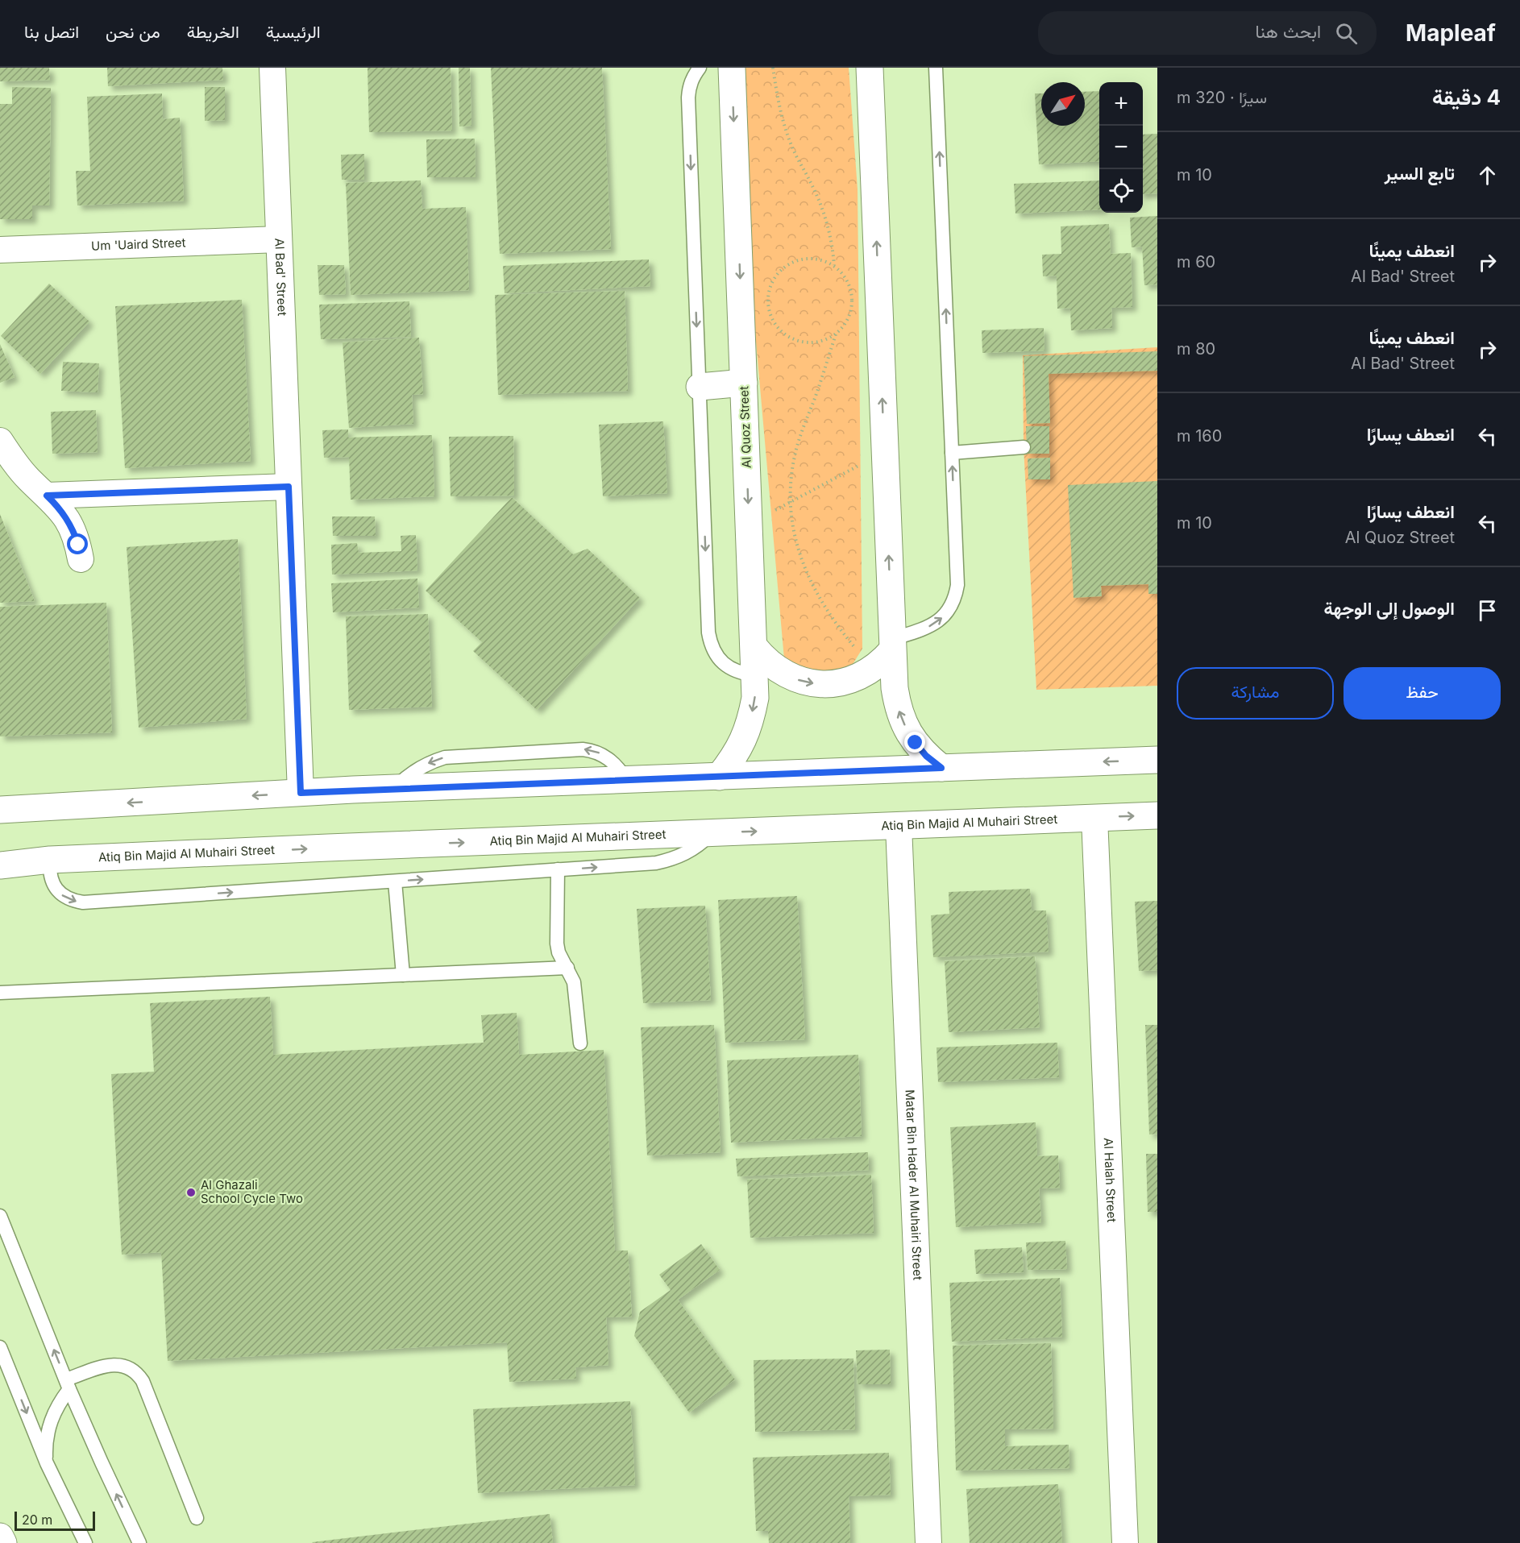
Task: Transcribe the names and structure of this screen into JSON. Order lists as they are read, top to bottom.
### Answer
{
  "streets": {
    "street": [
      "Um 'Uaird Street",
      "Al Bad' Street",
      "Al Quoz Street",
      "Atiq Bin Majid Al Muhairi Street",
      "Al Halah Street",
      "Matar Bin Hader Al Muhairi Street"
    ]
  },
  "crossings": [
    ["Um 'Uaird Street", "Al Bad' Street"],
    ["Atiq Bin Majid Al Muhairi Street", "Al Halah Street"],
    ["Atiq Bin Majid Al Muhairi Street", "Matar Bin Hader Al Muhairi Street"]
  ],
  "places": ["Al Ghazali School Cycle Two"],
  "scale_bar": "20 m",
  "north": "top right",
  "page": {
    "header": "Mapleaf",
    "search": "ابحث هنا",
    "nav": [
      "الرئيسية",
      "الخريطة",
      "من نحن",
      "اتصل بنا"
    ],
    "heading": ["4 دقيقة", "سيرًا · 320 m"],
    "map_buttons": ["+", "−"],
    "list": [
      ["تابع السير", "10 m"],
      ["انعطف يمينًا", "Al Bad' Street", "60 m"],
      ["انعطف يمينًا", "Al Bad' Street", "80 m"],
      ["انعطف يسارًا", "160 m"],
      ["انعطف يسارًا", "Al Quoz Street", "10 m"],
      "الوصول إلى الوجهة"
    ],
    "buttons": ["حفظ", "مشاركة"],
    "scale": "20 m"
  }
}
